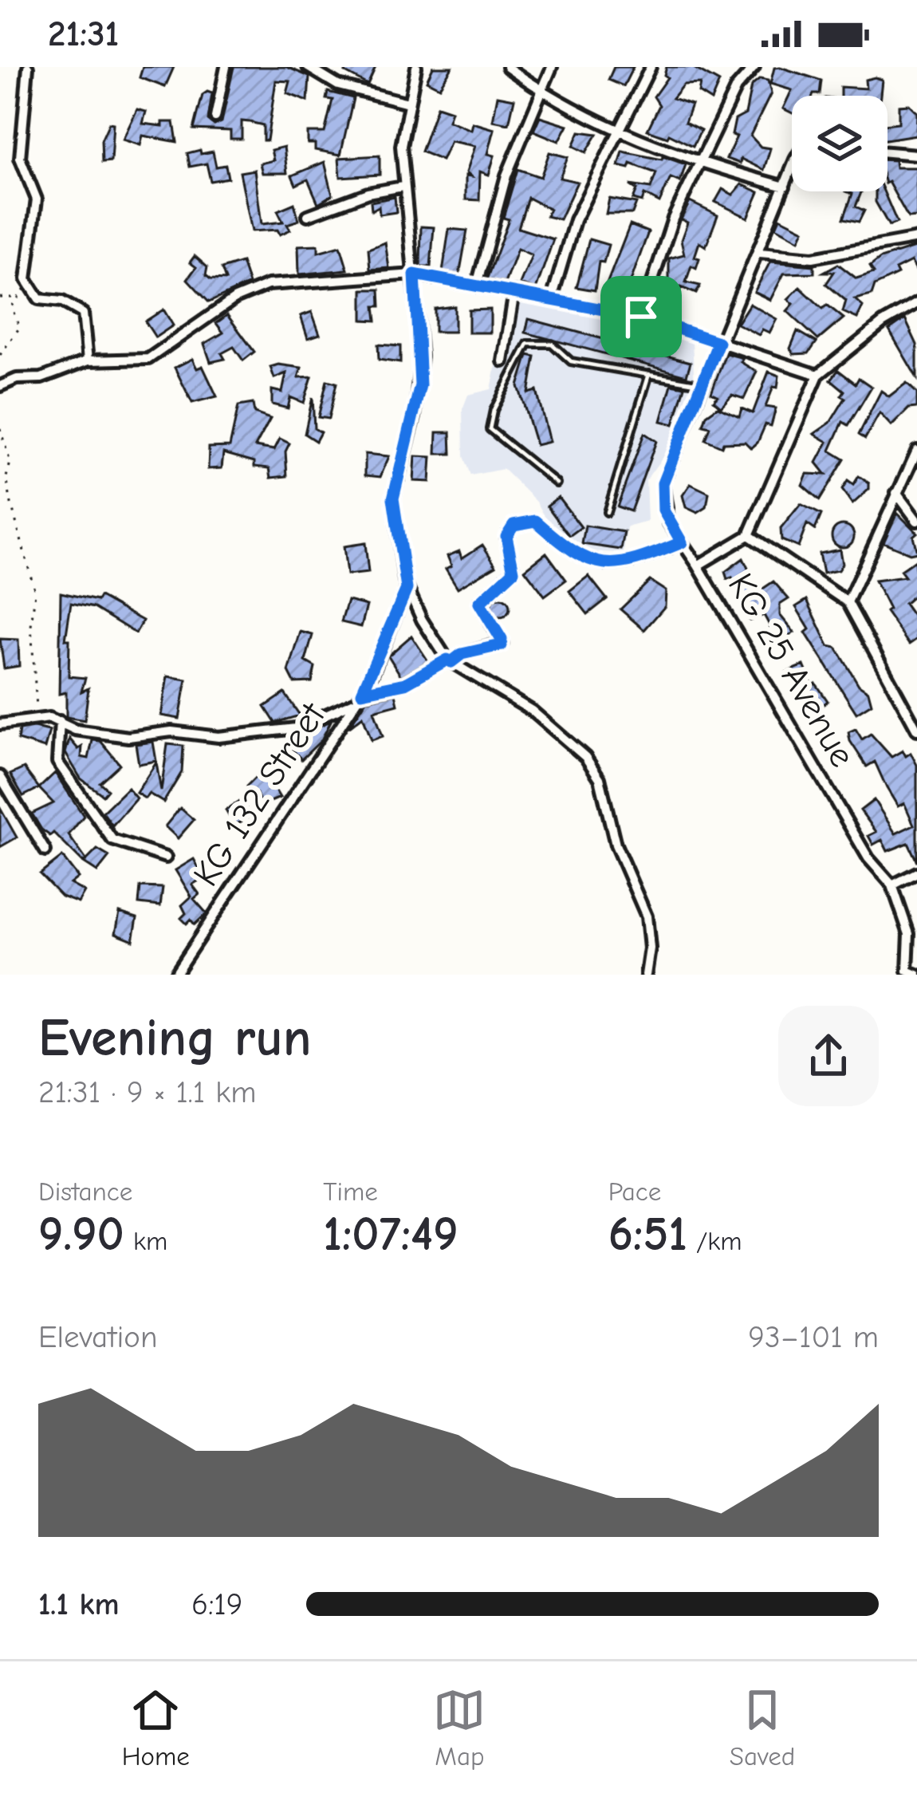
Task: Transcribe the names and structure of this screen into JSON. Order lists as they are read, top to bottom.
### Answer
{
  "streets": {
    "street": ["KG 25 Avenue", "KG 132 Street"]
  },
  "page": {
    "status": "21:31",
    "heading": ["Evening run", "21:31 · 9 × 1.1 km"],
    "stats": [
      ["Distance", "9.90 km"],
      ["Time", "1:07:49"],
      ["Pace", "6:51 /km"]
    ],
    "chart": ["Elevation", "93–101 m"],
    "list": [
      {
        "name": "1.1 km",
        "note": "6:19"
      }
    ],
    "tabs": ["Home", "Map", "Saved"]
  }
}
